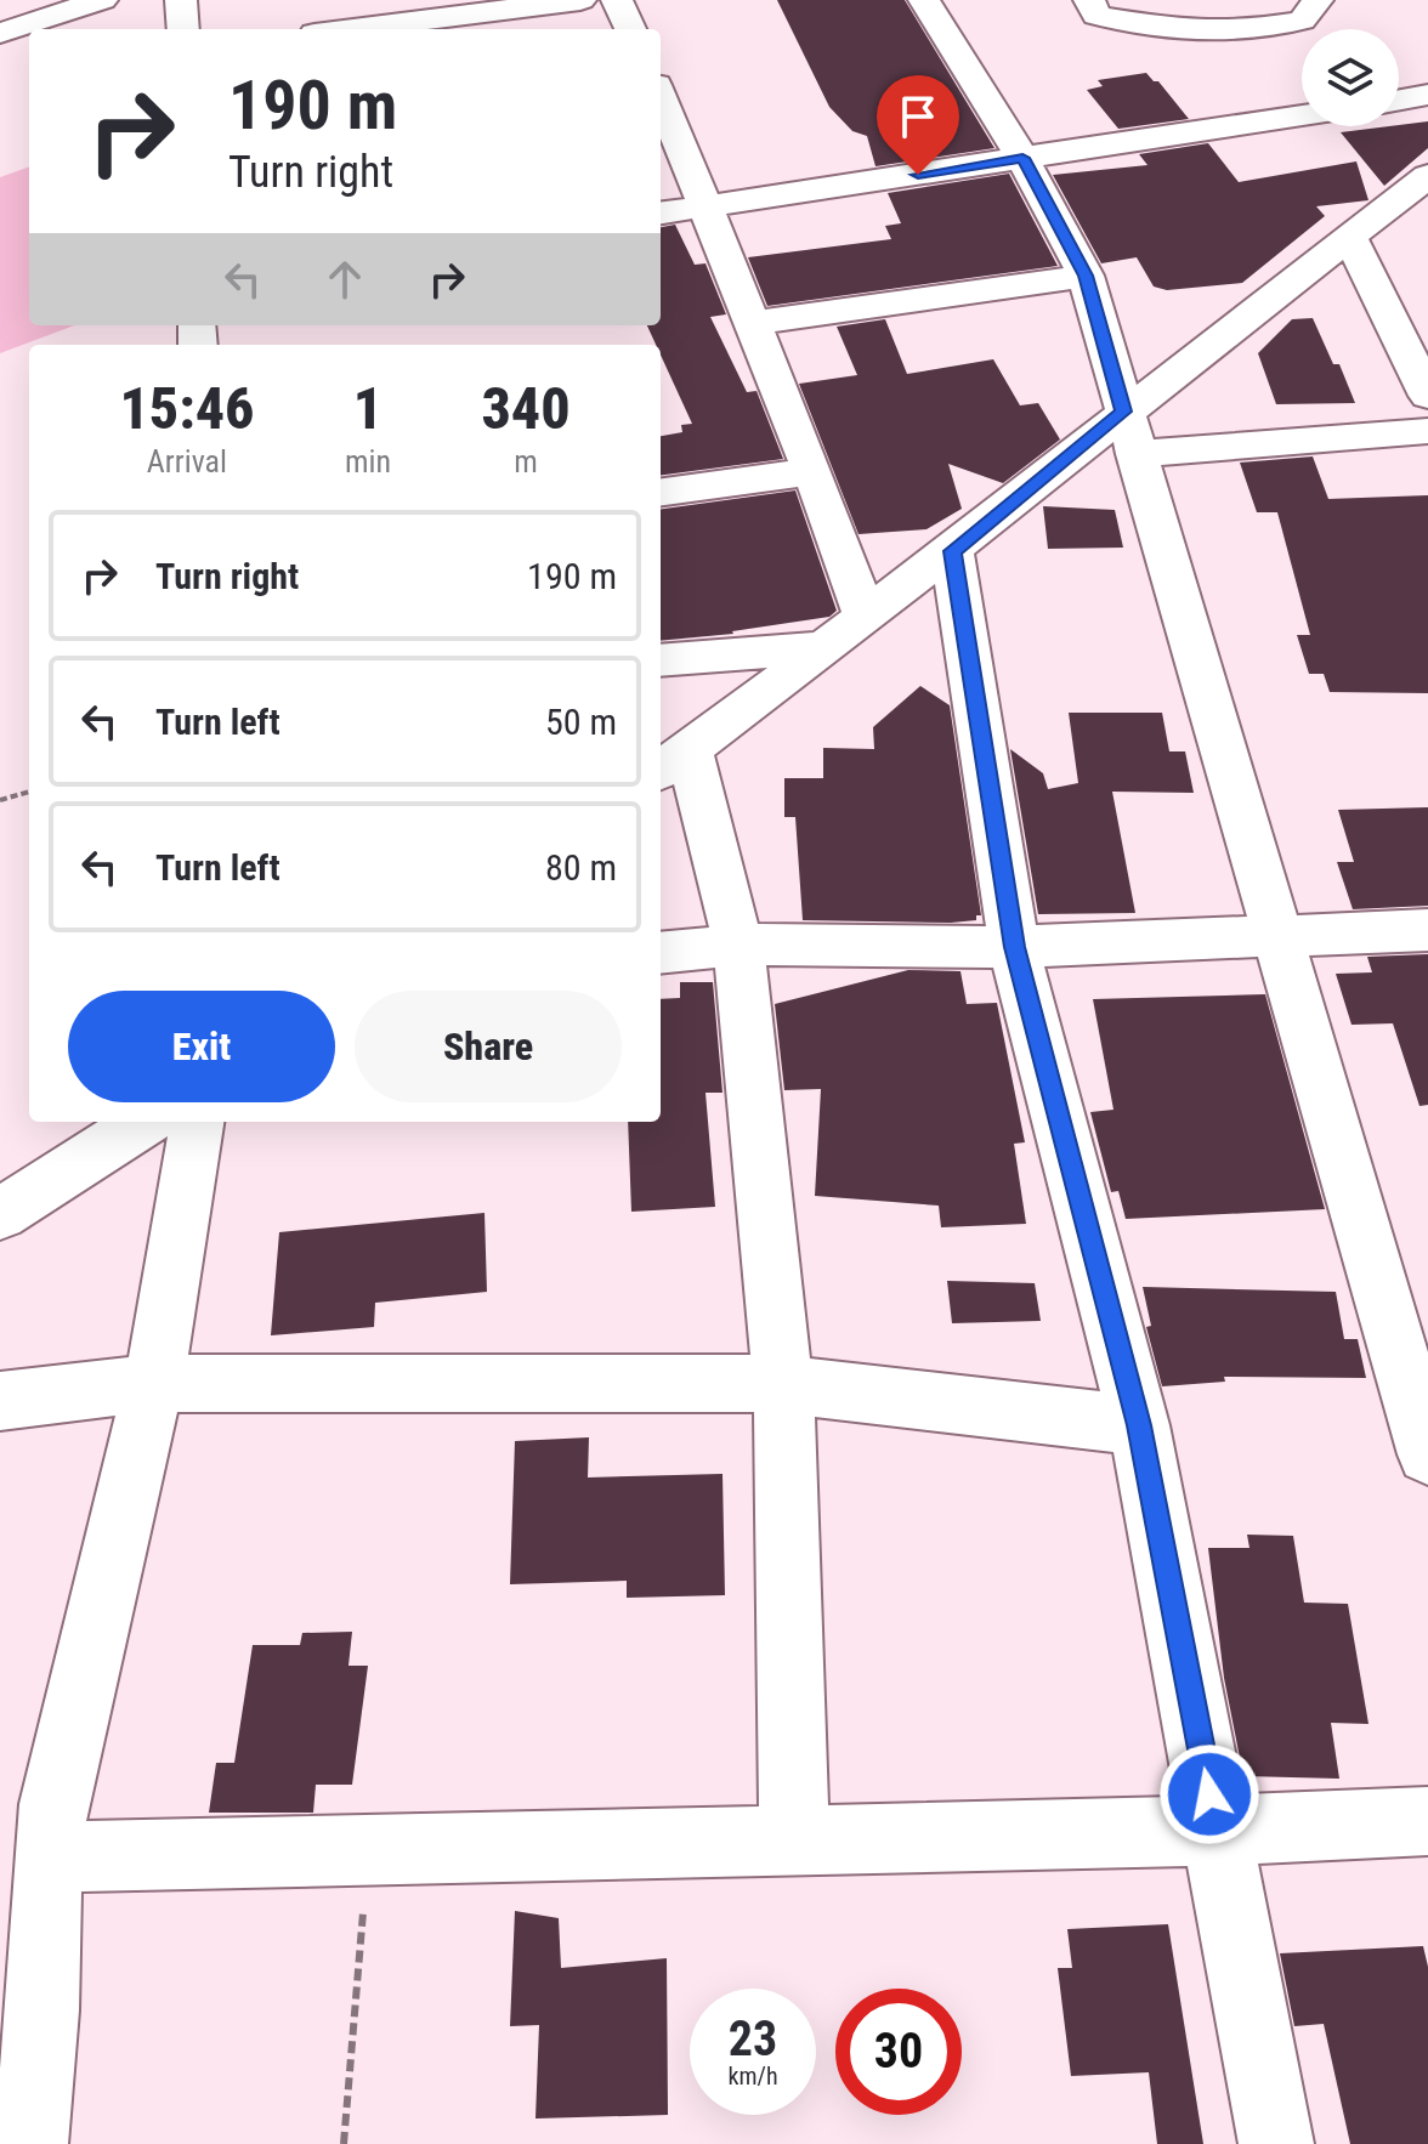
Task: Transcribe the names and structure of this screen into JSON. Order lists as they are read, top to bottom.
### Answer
{
  "page": {
    "turn": ["190 m", "Turn right"],
    "eta": [
      "15:46",
      "Arrival",
      "1",
      "min",
      "340",
      "m"
    ],
    "list": [
      {
        "name": "Turn right",
        "value": "190 m"
      },
      {
        "name": "Turn left",
        "value": "50 m"
      },
      {
        "name": "Turn left",
        "value": "80 m"
      }
    ],
    "buttons": ["Exit", "Share"],
    "speed": "23 km/h",
    "limit": "30"
  }
}
